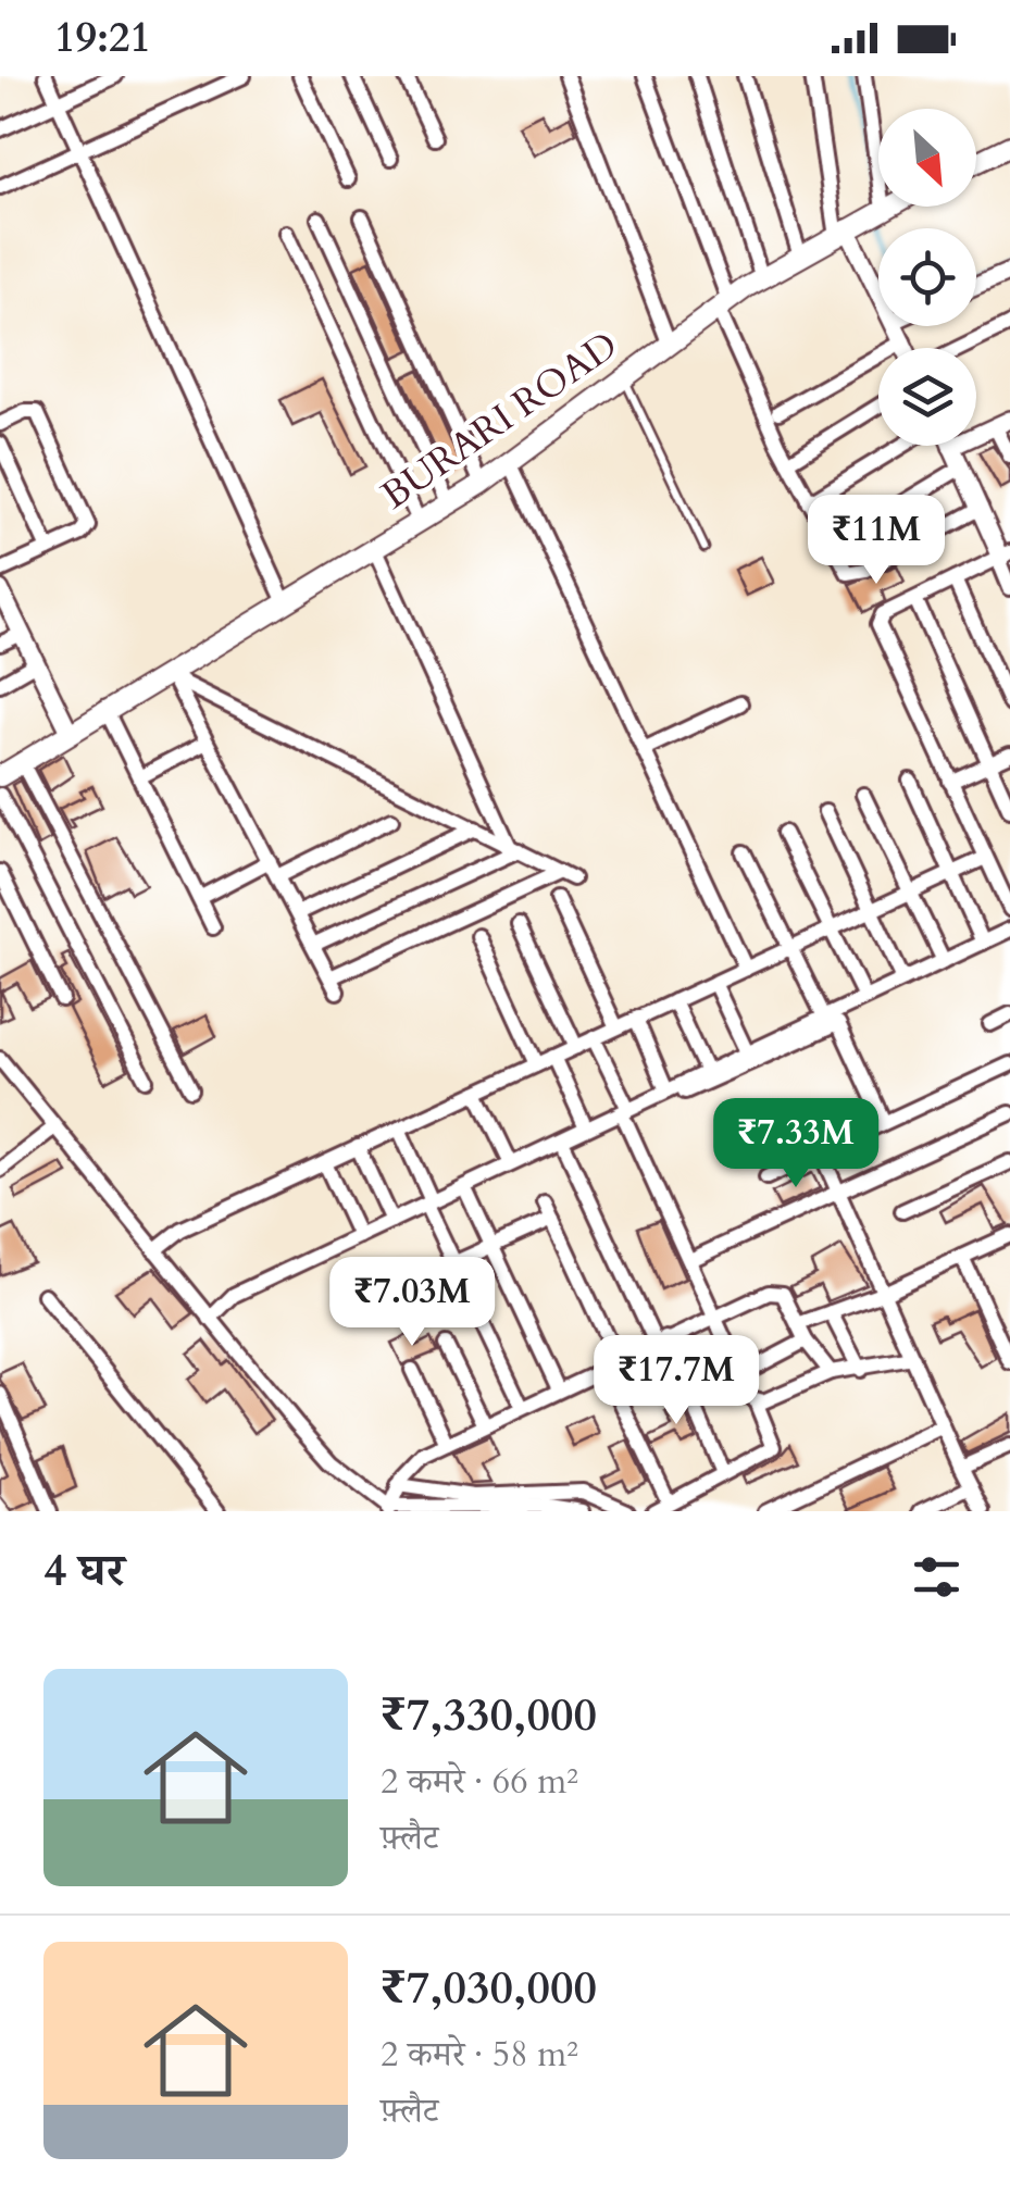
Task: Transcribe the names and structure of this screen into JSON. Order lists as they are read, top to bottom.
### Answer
{
  "streets": {
    "main road": ["BURARI ROAD"]
  },
  "north": "bottom right",
  "page": {
    "status": "19:21",
    "price": [
      "₹11M",
      "₹7.33M",
      "₹7.03M",
      "₹17.7M"
    ],
    "heading": "4 घर",
    "list": [
      {
        "name": "₹7,330,000",
        "note": "2 कमरे · 66 m² · फ़्लैट"
      },
      {
        "name": "₹7,030,000",
        "note": "2 कमरे · 58 m² · फ़्लैट"
      }
    ]
  }
}
